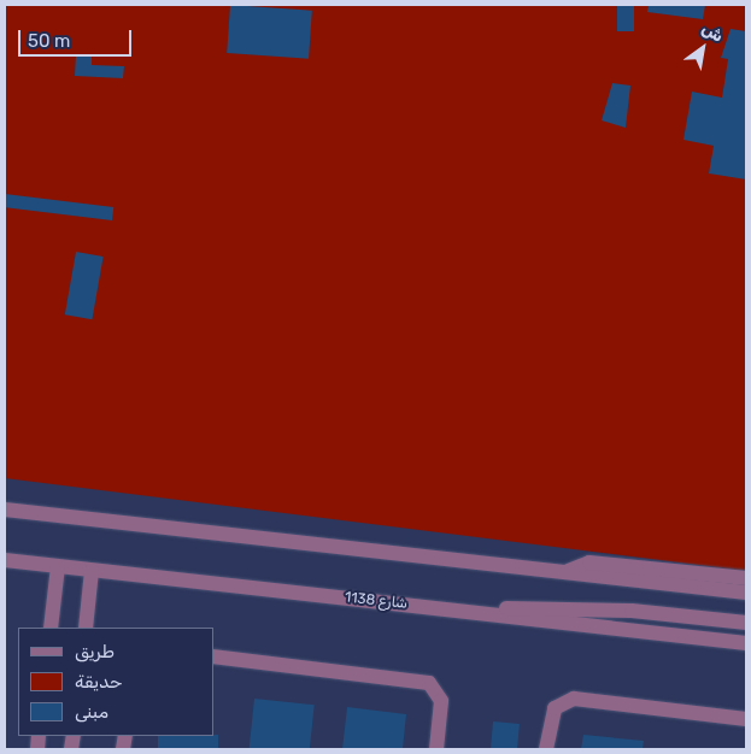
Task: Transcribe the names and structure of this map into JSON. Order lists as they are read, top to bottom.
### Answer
{
  "streets": {
    "street": ["شارع 1138"]
  },
  "legend": ["طريق", "حديقة", "مبنى"],
  "scale_bar": "50 m",
  "north": "top right"
}
